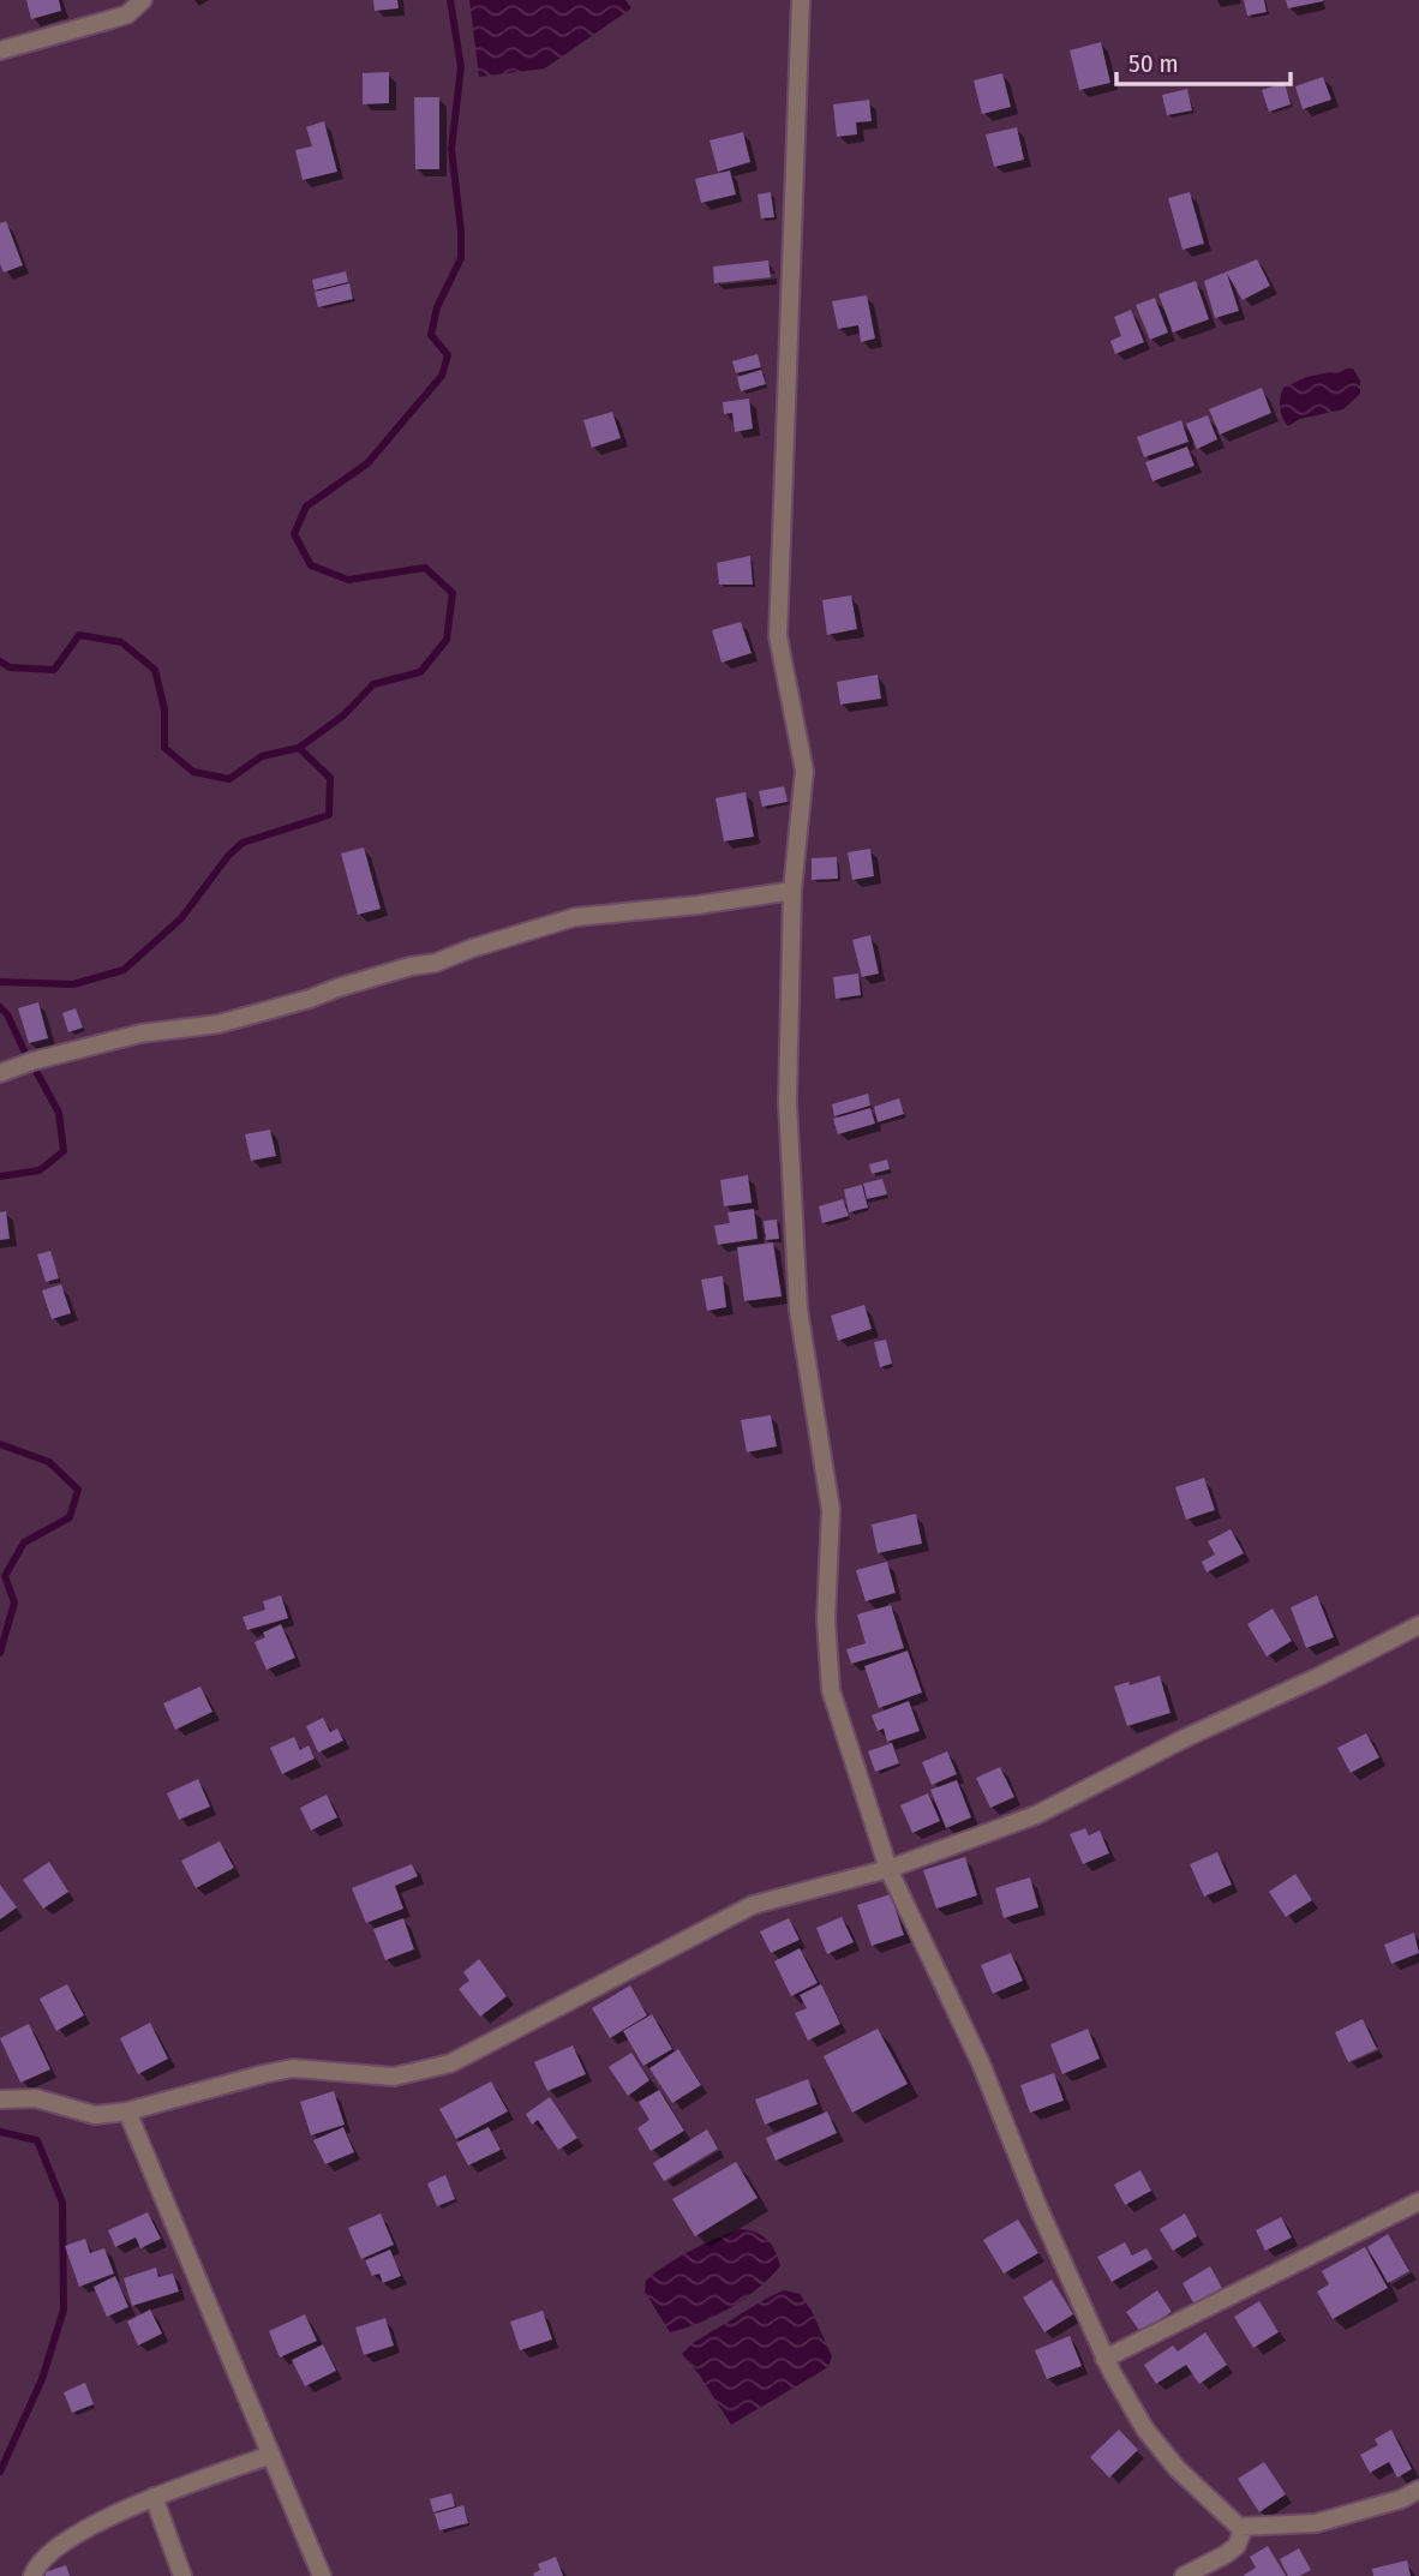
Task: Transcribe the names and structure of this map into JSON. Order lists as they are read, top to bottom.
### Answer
{
  "scale_bar": "50 m"
}
